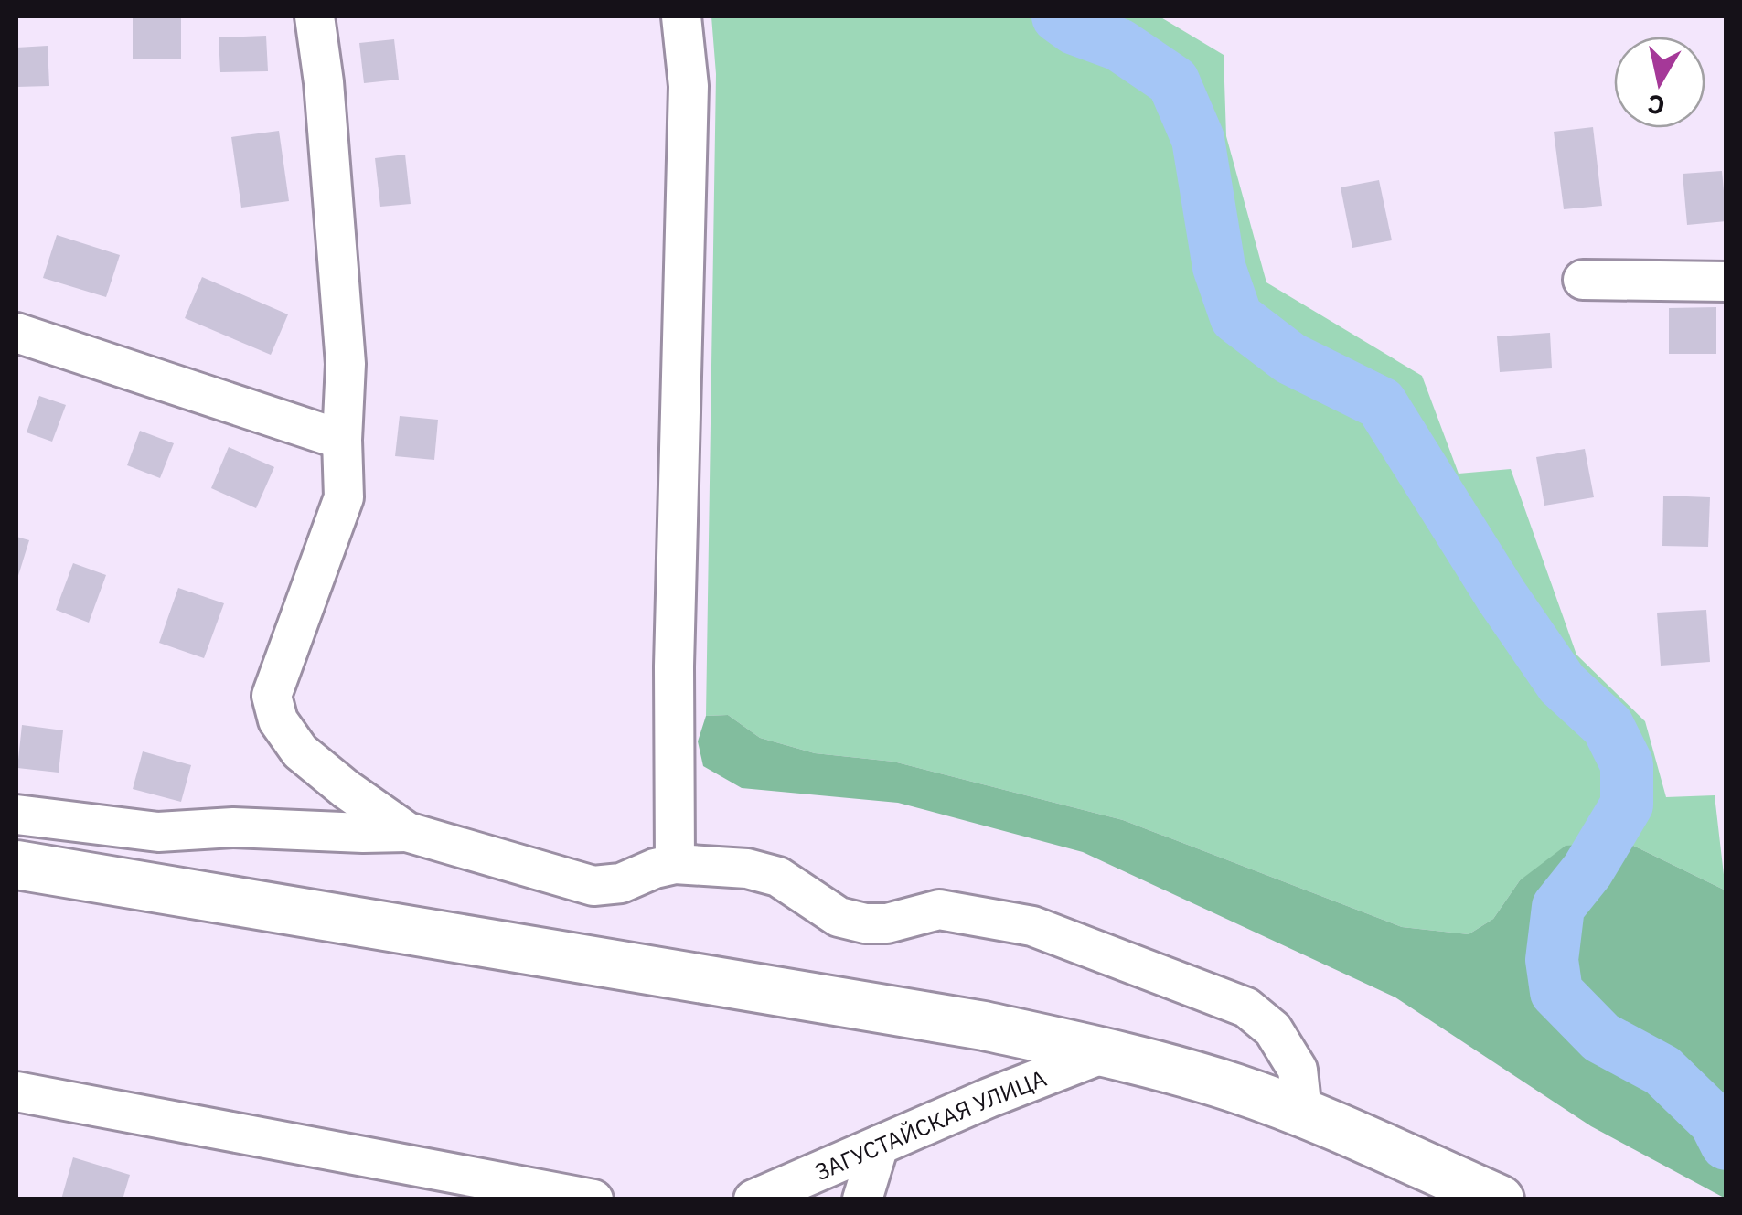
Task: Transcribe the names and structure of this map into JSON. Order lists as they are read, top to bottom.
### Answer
{
  "streets": {
    "street": ["ЗАГУСТАЙСКАЯ УЛИЦА"]
  },
  "north": "bottom"
}
